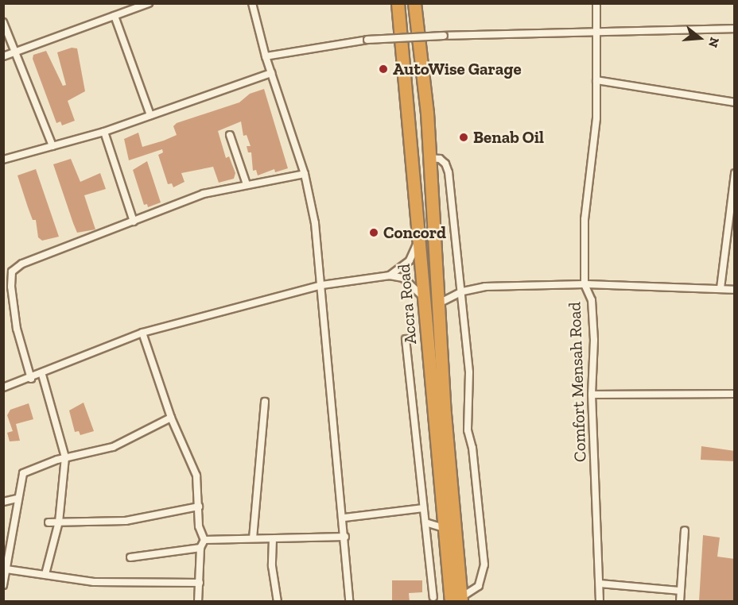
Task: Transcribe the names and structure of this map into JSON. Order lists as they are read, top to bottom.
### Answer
{
  "streets": {
    "highway": ["Accra Road"],
    "street": ["Comfort Mensah Road"]
  },
  "crossings": [
    ["Accra Road", "Comfort Mensah Road"]
  ],
  "places": ["AutoWise Garage", "Benab Oil", "Concord"],
  "north": "right"
}
